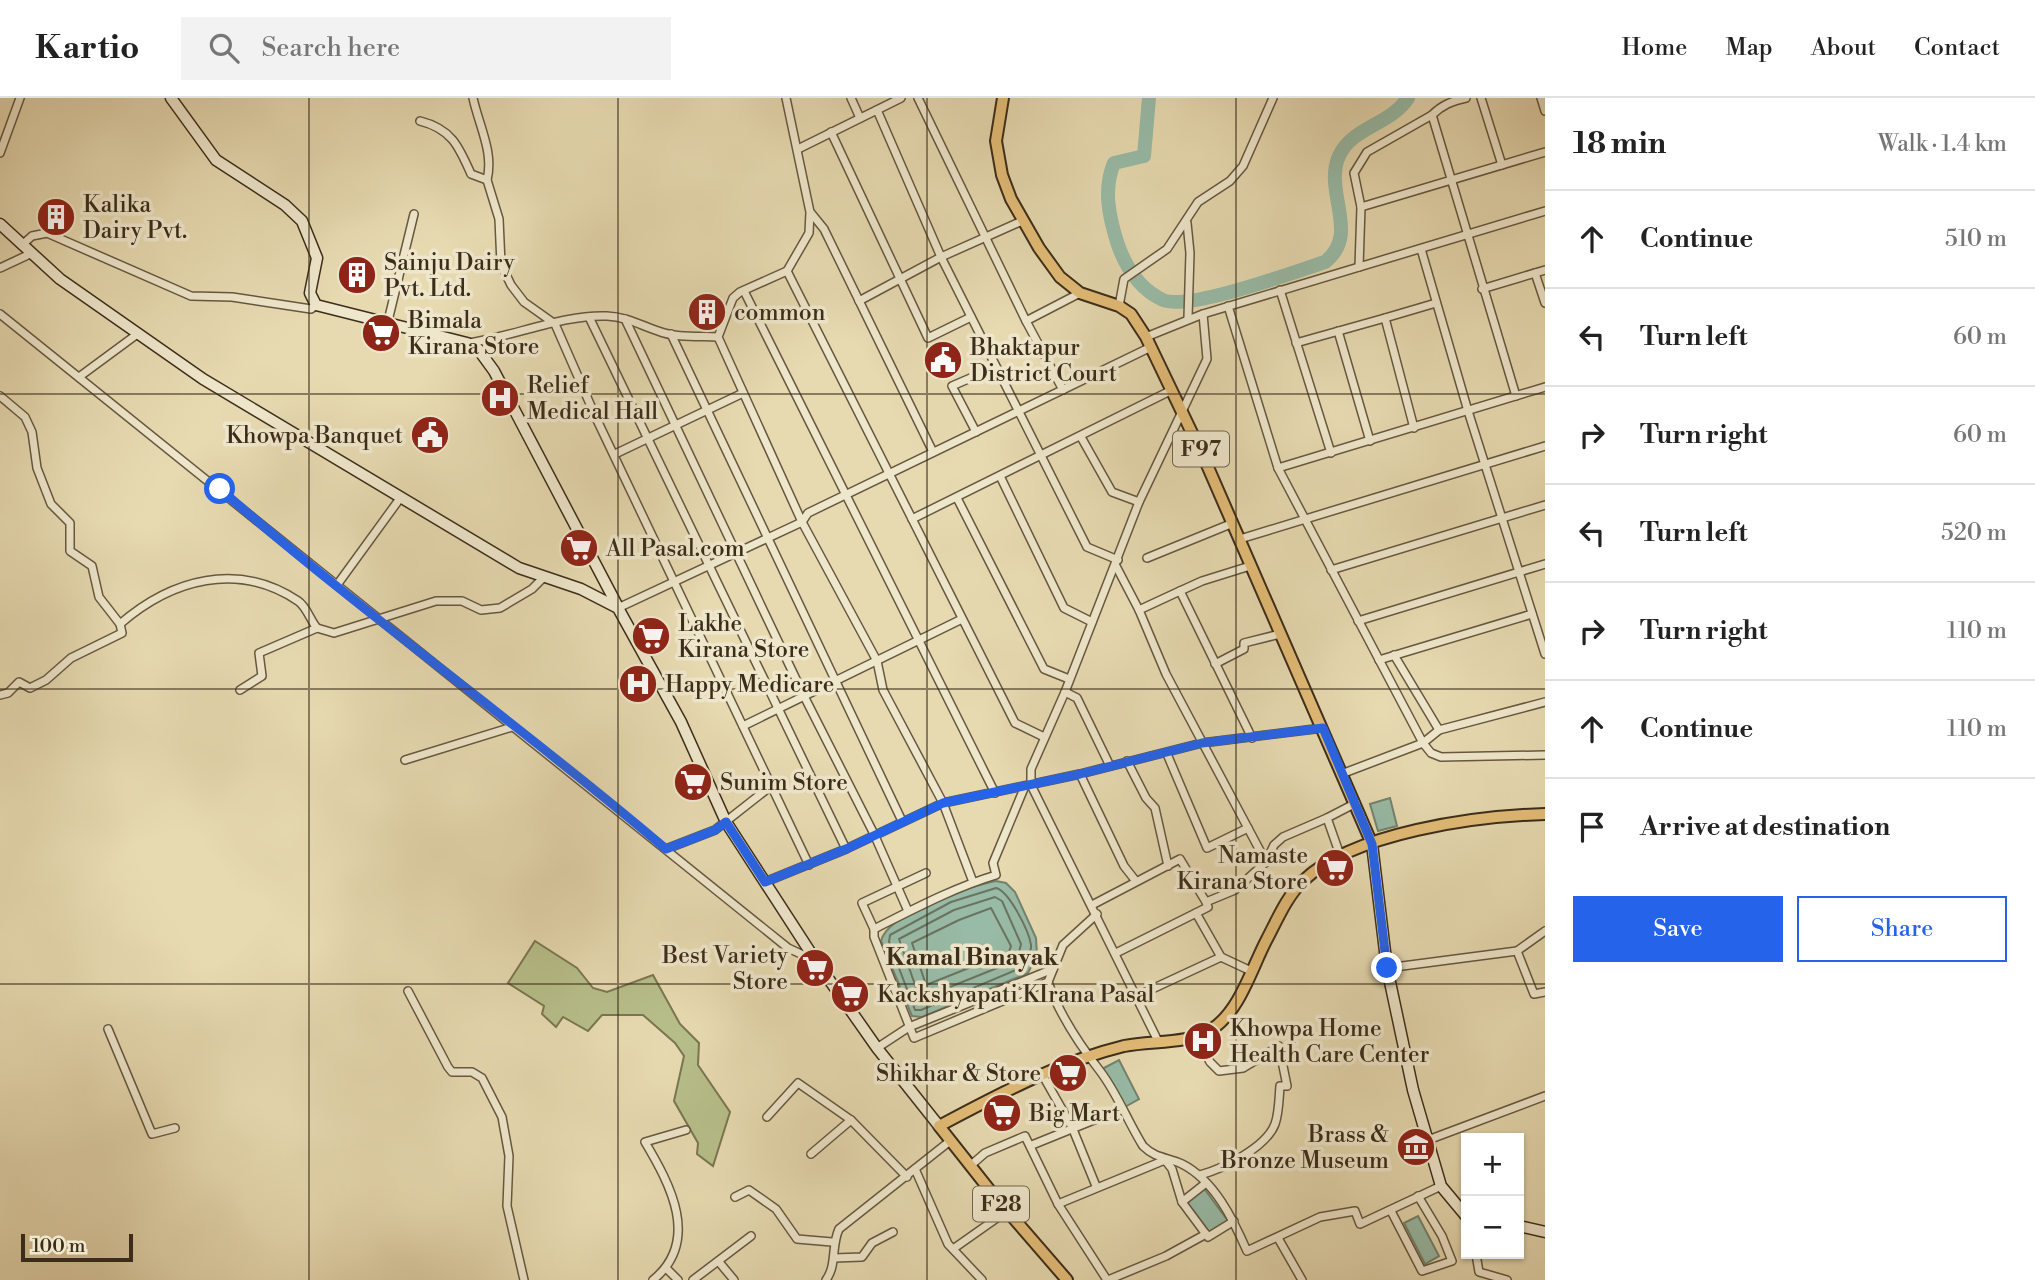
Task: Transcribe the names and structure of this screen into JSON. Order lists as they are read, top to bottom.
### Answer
{
  "streets": {
    "main road": ["F97", "F28"]
  },
  "districts": ["Kamal Binayak"],
  "places": {
    "building": ["Kalika Dairy Pvt.", "Sainju Dairy Pvt. Ltd.", "common"],
    "supermarket": [
      "Bimala Kirana Store",
      "All Pasal.com",
      "Lakhe Kirana Store",
      "Sunim Store",
      "Namaste Kirana Store",
      "Best Variety Store",
      "Kackshyapati KIrana Pasal",
      "Shikhar & Store",
      "Big Mart"
    ],
    "public building": ["Bhaktapur District Court", "Khowpa Banquet"],
    "hospital": ["Relief Medical Hall", "Happy Medicare", "Khowpa Home Health Care Center"],
    "museum": ["Brass & Bronze Museum"]
  },
  "scale_bar": "100 m",
  "page": {
    "header": "Kartio",
    "search": "Search here",
    "nav": [
      "Home",
      "Map",
      "About",
      "Contact"
    ],
    "heading": ["18 min", "Walk · 1.4 km"],
    "list": [
      ["Continue", "510 m"],
      ["Turn left", "60 m"],
      ["Turn right", "60 m"],
      ["Turn left", "520 m"],
      ["Turn right", "110 m"],
      ["Continue", "110 m"],
      "Arrive at destination"
    ],
    "buttons": ["Save", "Share"],
    "map_buttons": ["+", "−"],
    "scale": "100 m"
  }
}
